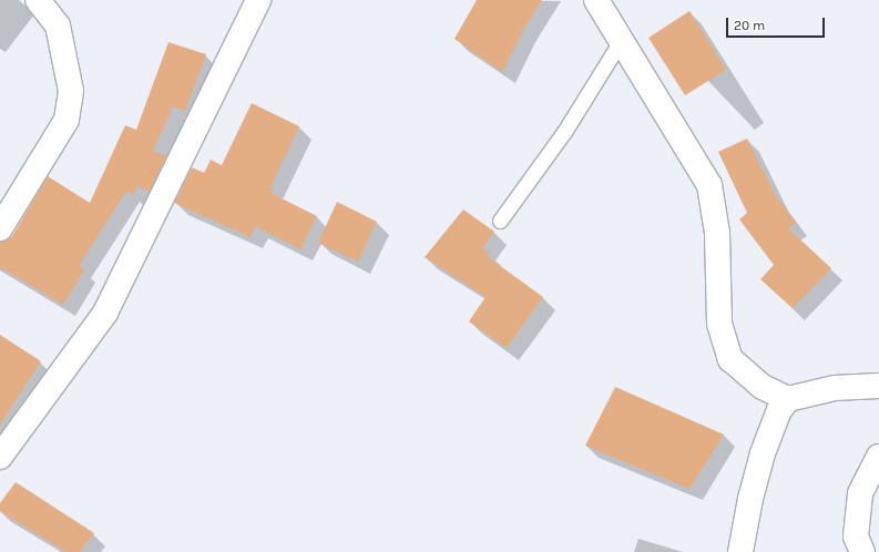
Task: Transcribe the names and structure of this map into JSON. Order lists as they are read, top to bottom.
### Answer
{
  "scale_bar": "20 m"
}
